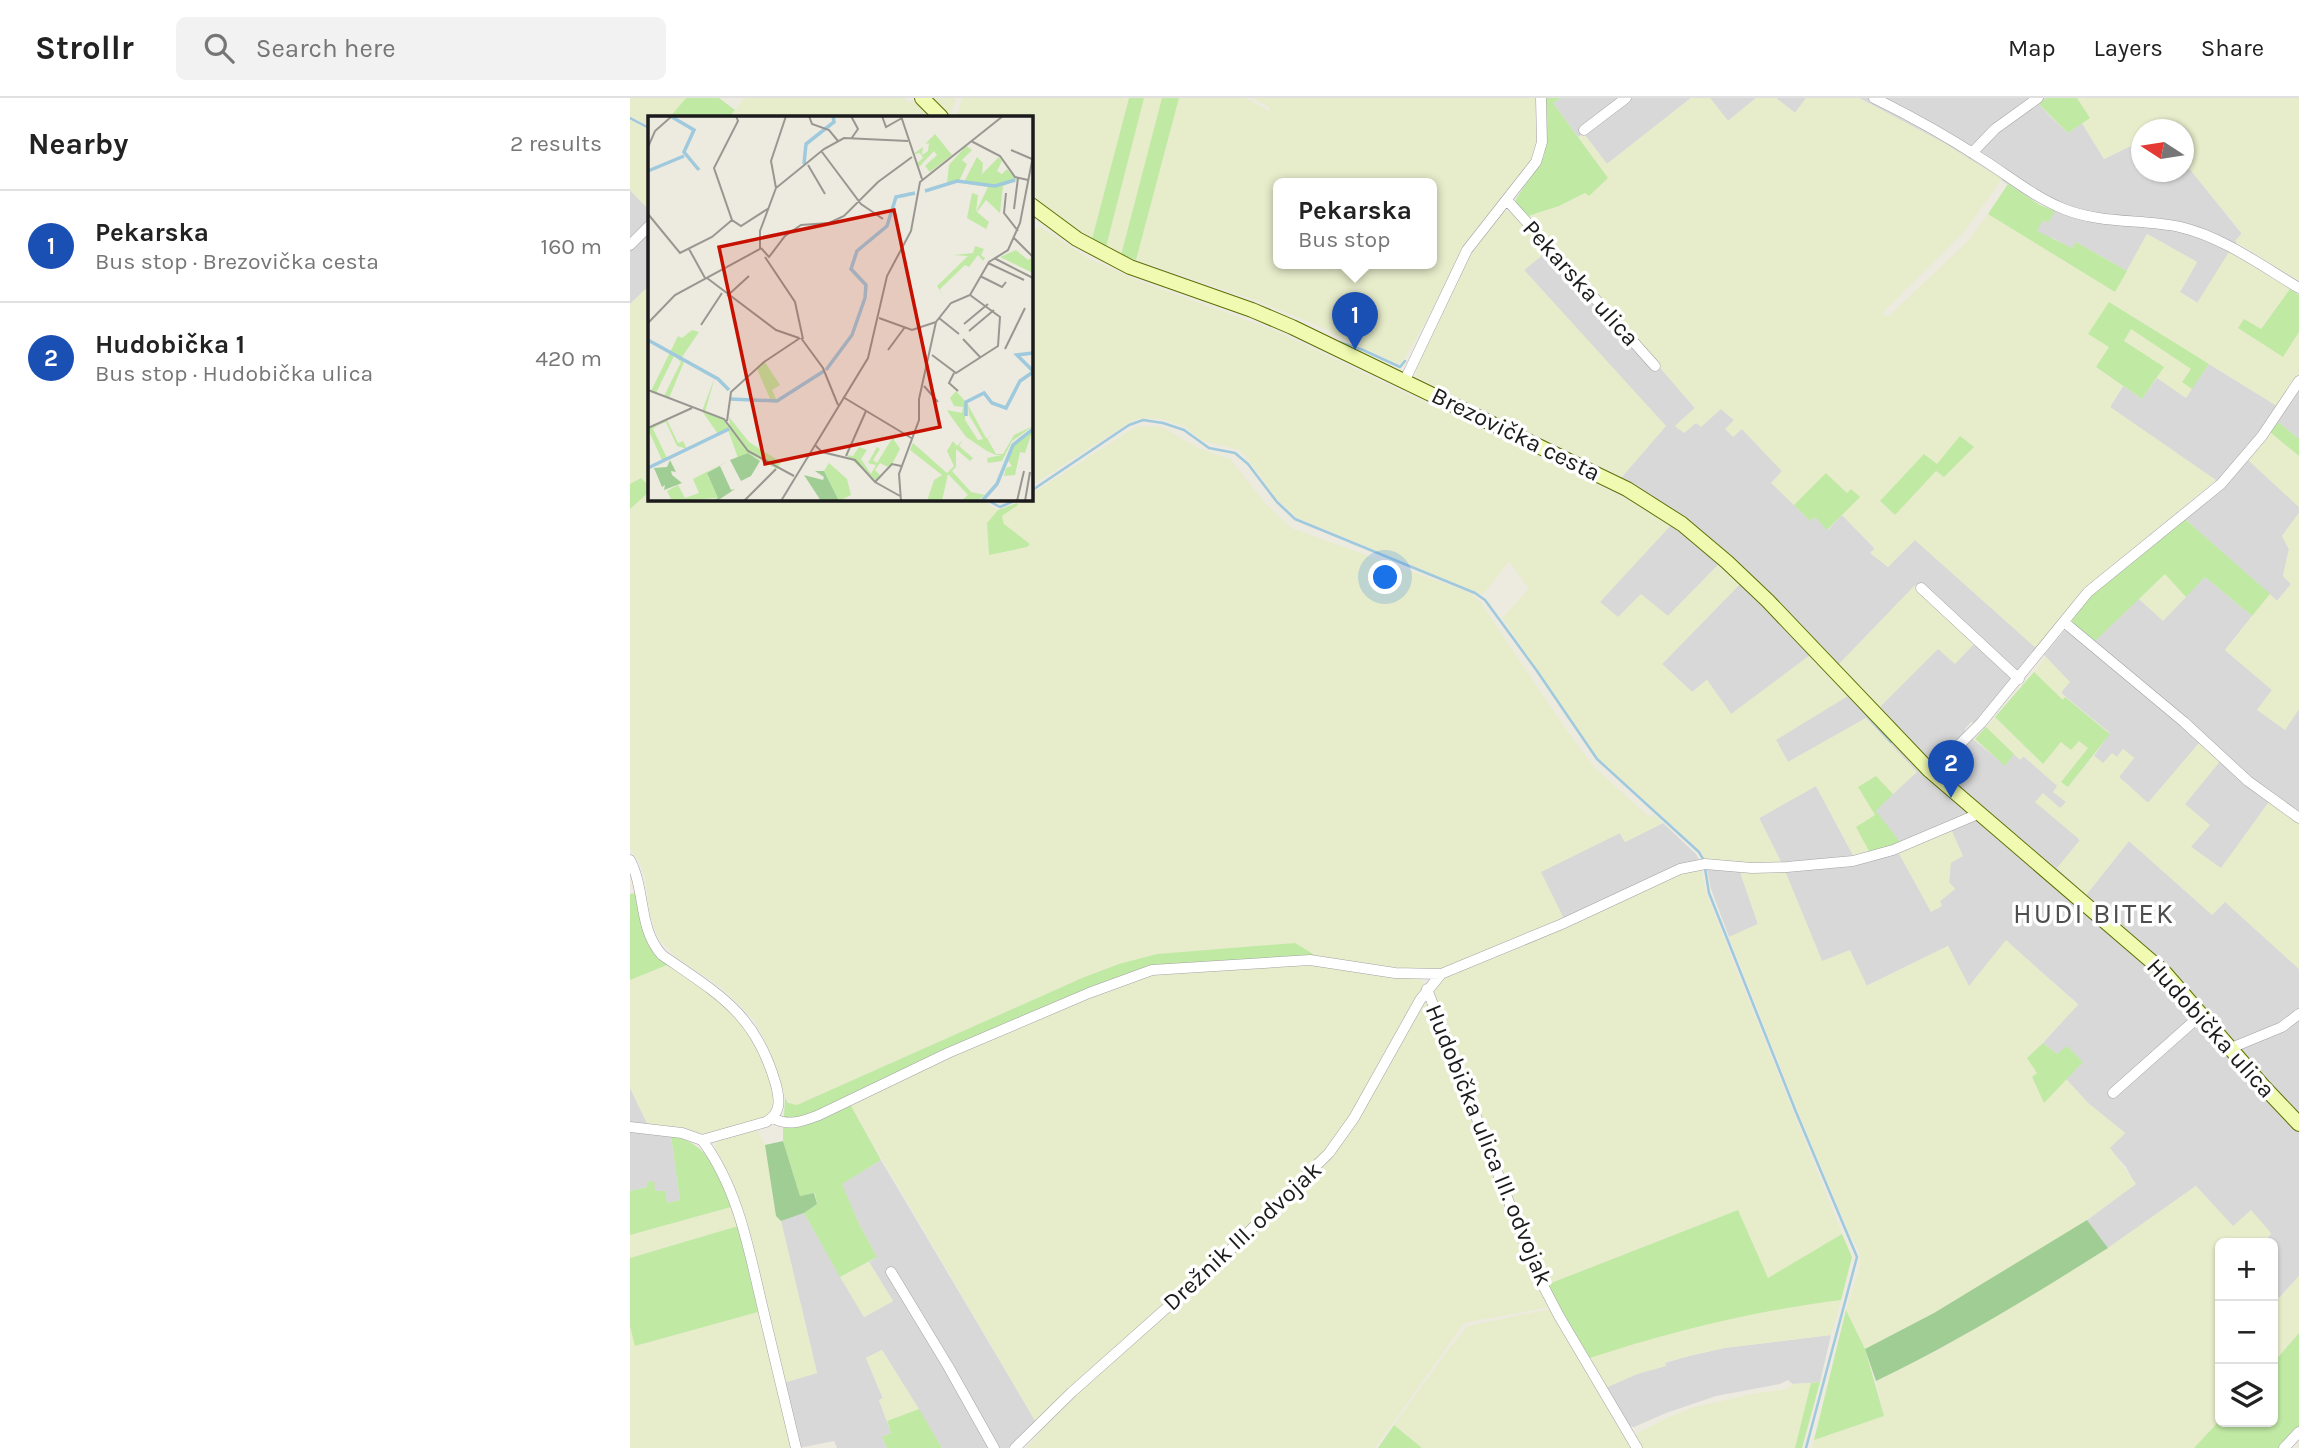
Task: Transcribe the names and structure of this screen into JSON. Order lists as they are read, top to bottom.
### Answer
{
  "streets": {
    "main road": ["Brezovička cesta", "Hudobička ulica"],
    "street": ["Pekarska ulica", "Hudobička ulica III. odvojak", "Drežnik III. odvojak"]
  },
  "crossings": [
    ["Pekarska ulica", "Brezovička cesta"],
    ["Brezovička cesta", "Hudobička ulica"],
    ["Hudobička ulica", "Hudobička ulica III. odvojak"],
    ["Hudobička ulica III. odvojak", "Drežnik III. odvojak"]
  ],
  "districts": ["HUDI BITEK"],
  "north": "left",
  "page": {
    "header": "Strollr",
    "search": "Search here",
    "nav": ["Map", "Layers", "Share"],
    "heading": ["Nearby", "2 results"],
    "popup": ["Pekarska", "Bus stop"],
    "list": [
      {
        "mark": "1",
        "name": "Pekarska",
        "note": "Bus stop · Brezovička cesta",
        "value": "160 m"
      },
      {
        "mark": "2",
        "name": "Hudobička 1",
        "note": "Bus stop · Hudobička ulica",
        "value": "420 m"
      }
    ],
    "pins": ["1", "2"],
    "map_buttons": ["+", "−"]
  }
}
